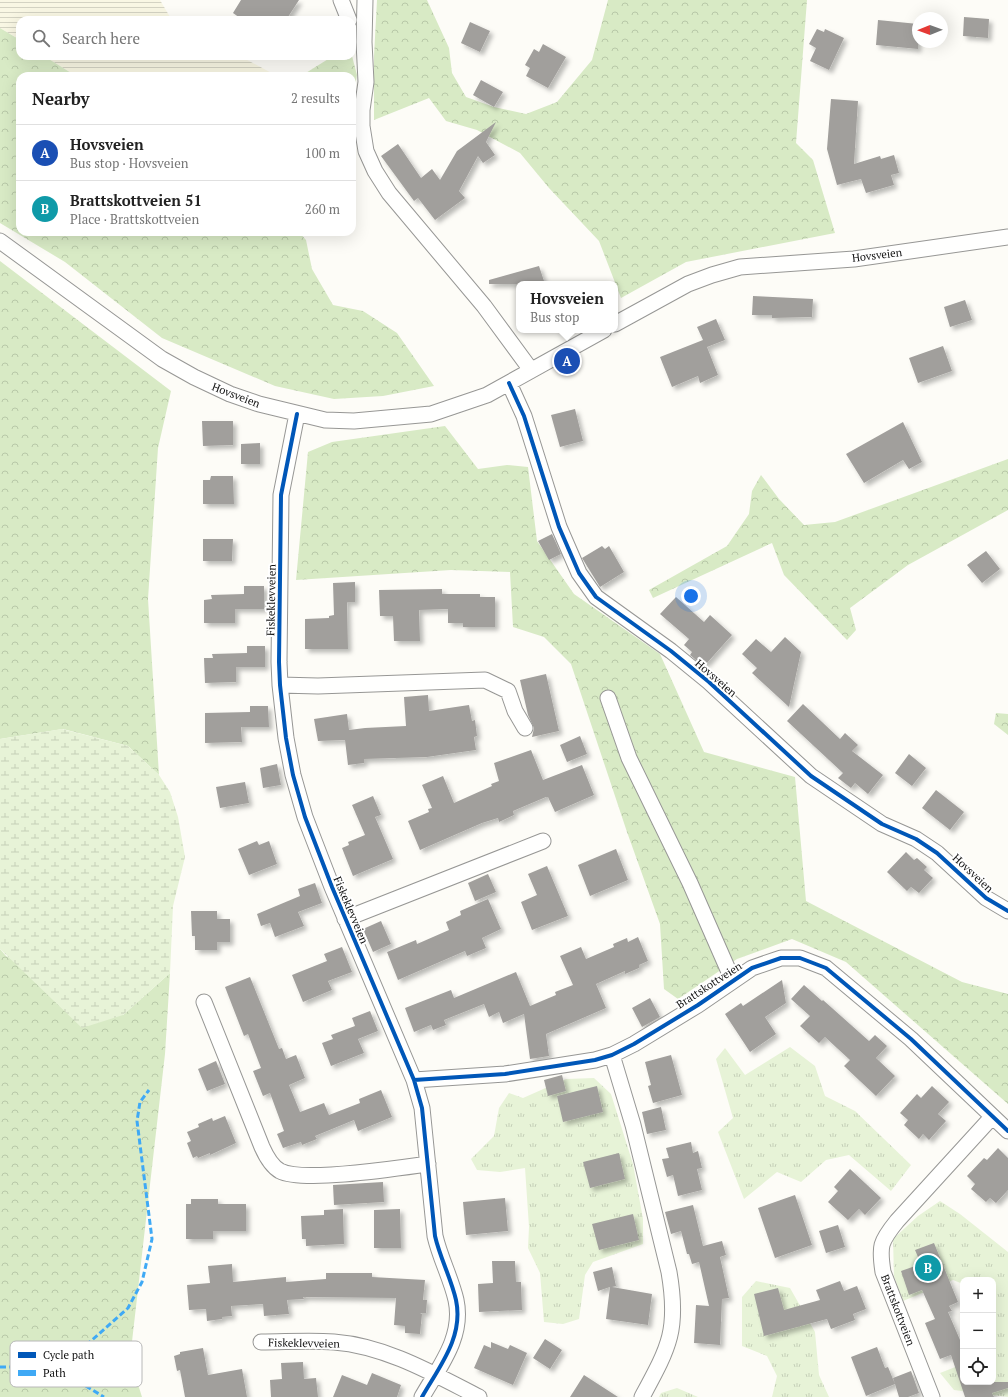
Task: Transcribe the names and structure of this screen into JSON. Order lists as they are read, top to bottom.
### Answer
{
  "streets": {
    "street": ["Hovsveien", "Fiskeklevveien", "Brattskottveien"]
  },
  "crossings": [
    ["Hovsveien", "Fiskeklevveien"],
    ["Fiskeklevveien", "Brattskottveien"]
  ],
  "legend": ["Cycle path", "Path"],
  "north": "left",
  "page": {
    "search": "Search here",
    "heading": ["Nearby", "2 results"],
    "list": [
      {
        "mark": "A",
        "name": "Hovsveien",
        "note": "Bus stop · Hovsveien",
        "value": "100 m"
      },
      {
        "mark": "B",
        "name": "Brattskottveien 51",
        "note": "Place · Brattskottveien",
        "value": "260 m"
      }
    ],
    "popup": ["Hovsveien", "Bus stop"],
    "pins": ["A", "B"],
    "map_buttons": ["+", "−"]
  }
}
